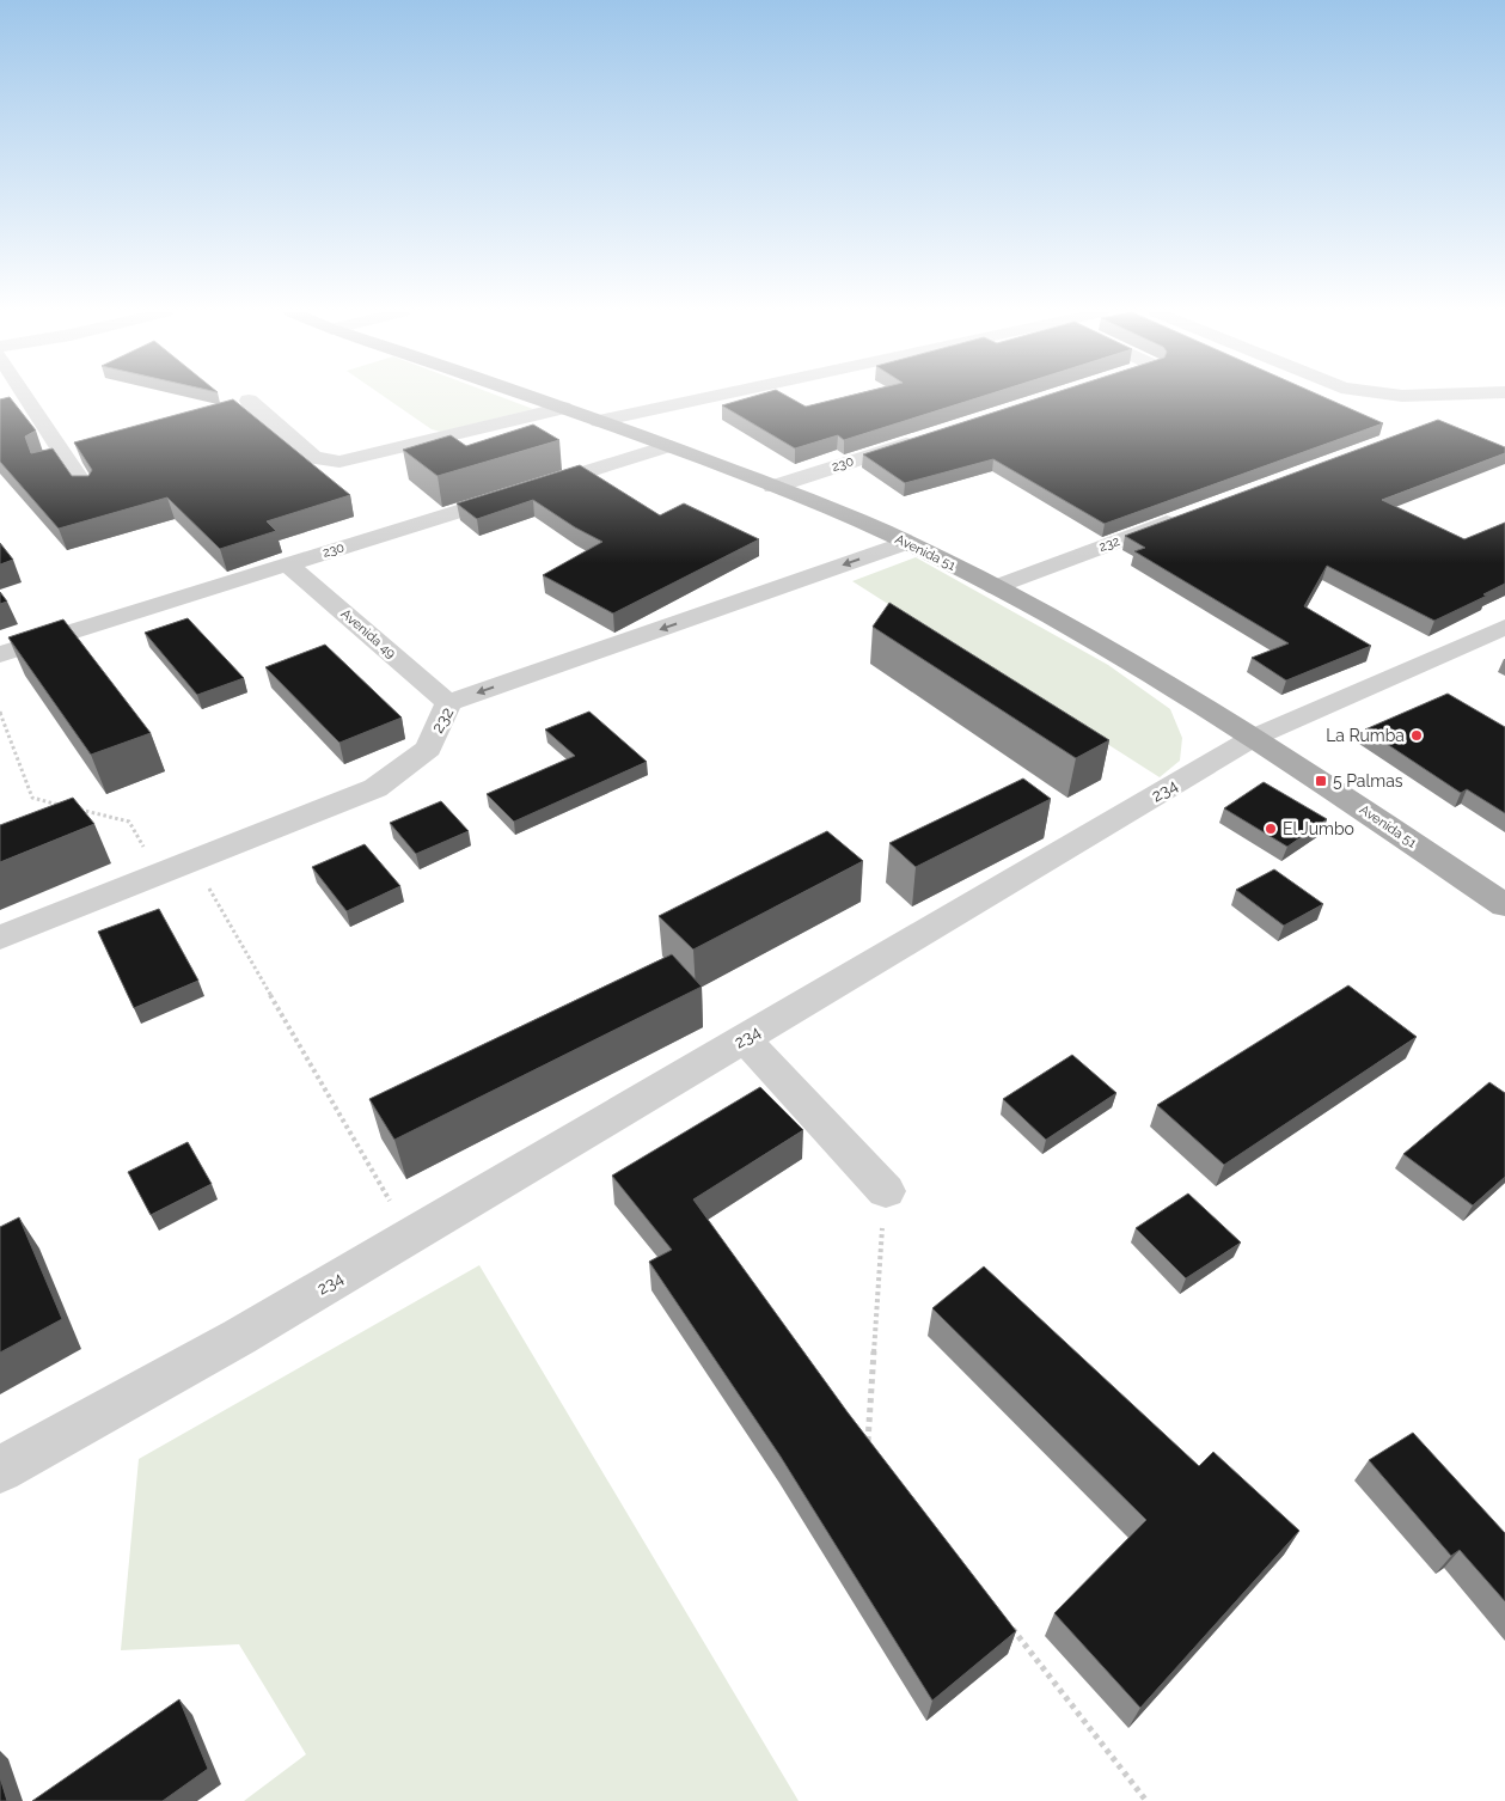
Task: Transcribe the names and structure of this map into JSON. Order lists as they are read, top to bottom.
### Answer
{
  "streets": {
    "main road": ["Avenida 51"],
    "street": [
      "230",
      "232",
      "Avenida 49",
      "234"
    ]
  },
  "crossings": [
    ["230", "Avenida 51"],
    ["230", "Avenida 49"],
    ["232", "Avenida 51"],
    ["232", "Avenida 49"],
    ["Avenida 51", "234"]
  ],
  "one_way": ["232"],
  "places": {
    "other": ["La Rumba", "El Jumbo"],
    "transit": ["5 Palmas"]
  }
}
